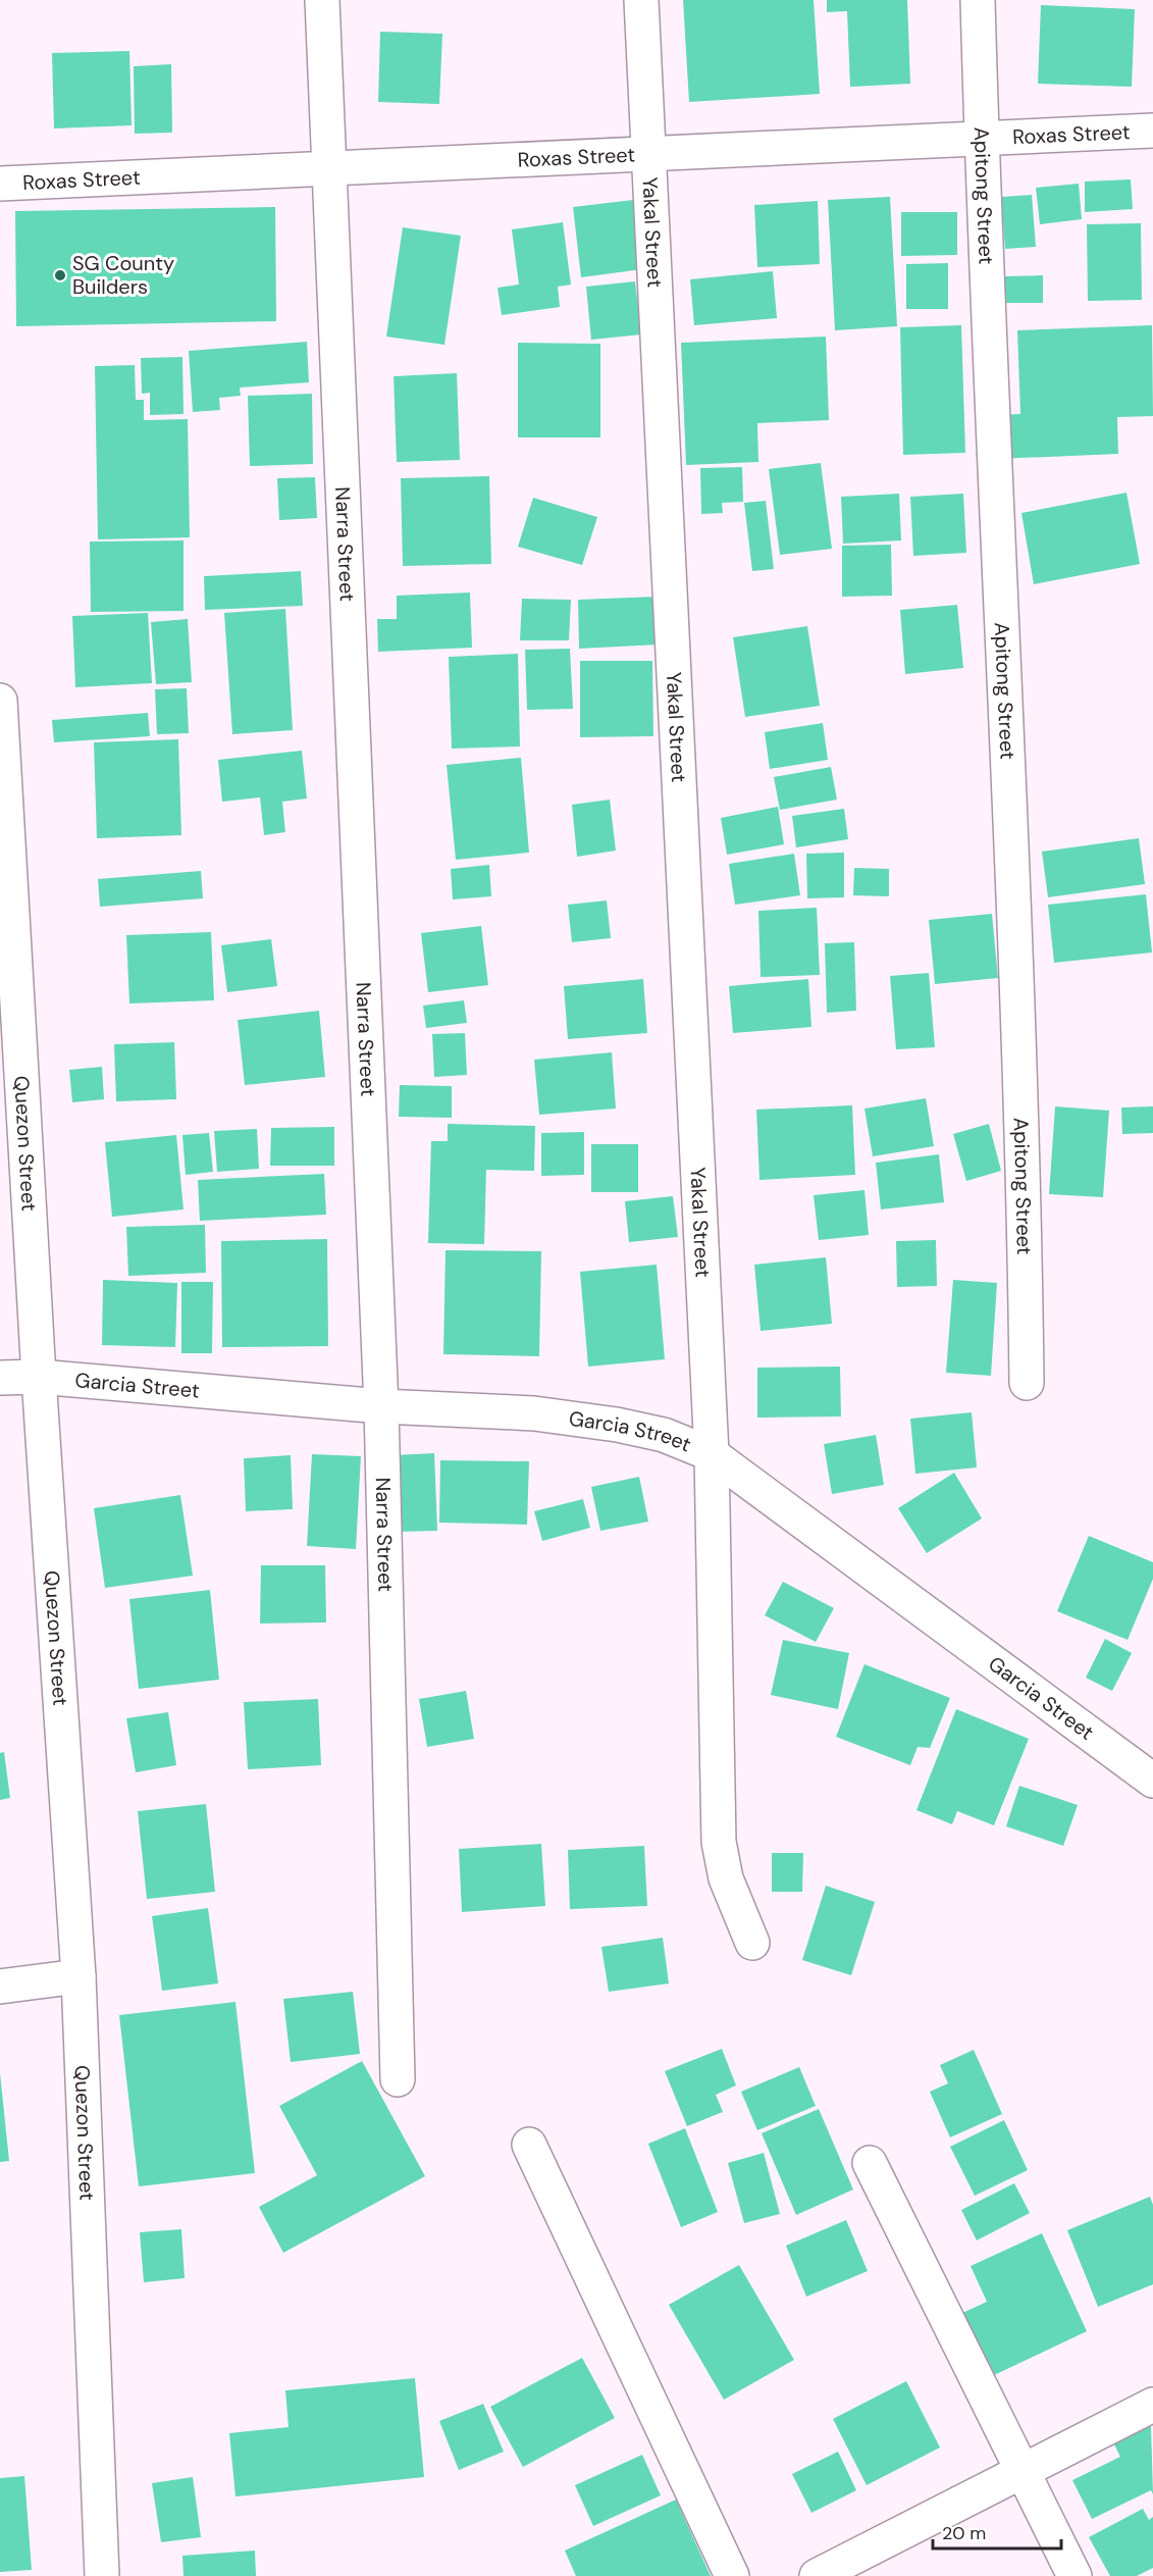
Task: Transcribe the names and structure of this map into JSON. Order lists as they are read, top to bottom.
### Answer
{
  "streets": {
    "street": [
      "Roxas Street",
      "Apitong Street",
      "Yakal Street",
      "Narra Street",
      "Quezon Street",
      "Garcia Street"
    ]
  },
  "crossings": [
    ["Roxas Street", "Apitong Street"],
    ["Roxas Street", "Yakal Street"],
    ["Roxas Street", "Narra Street"],
    ["Yakal Street", "Garcia Street"],
    ["Narra Street", "Garcia Street"],
    ["Quezon Street", "Garcia Street"]
  ],
  "places": ["SG County Builders"],
  "scale_bar": "20 m"
}
